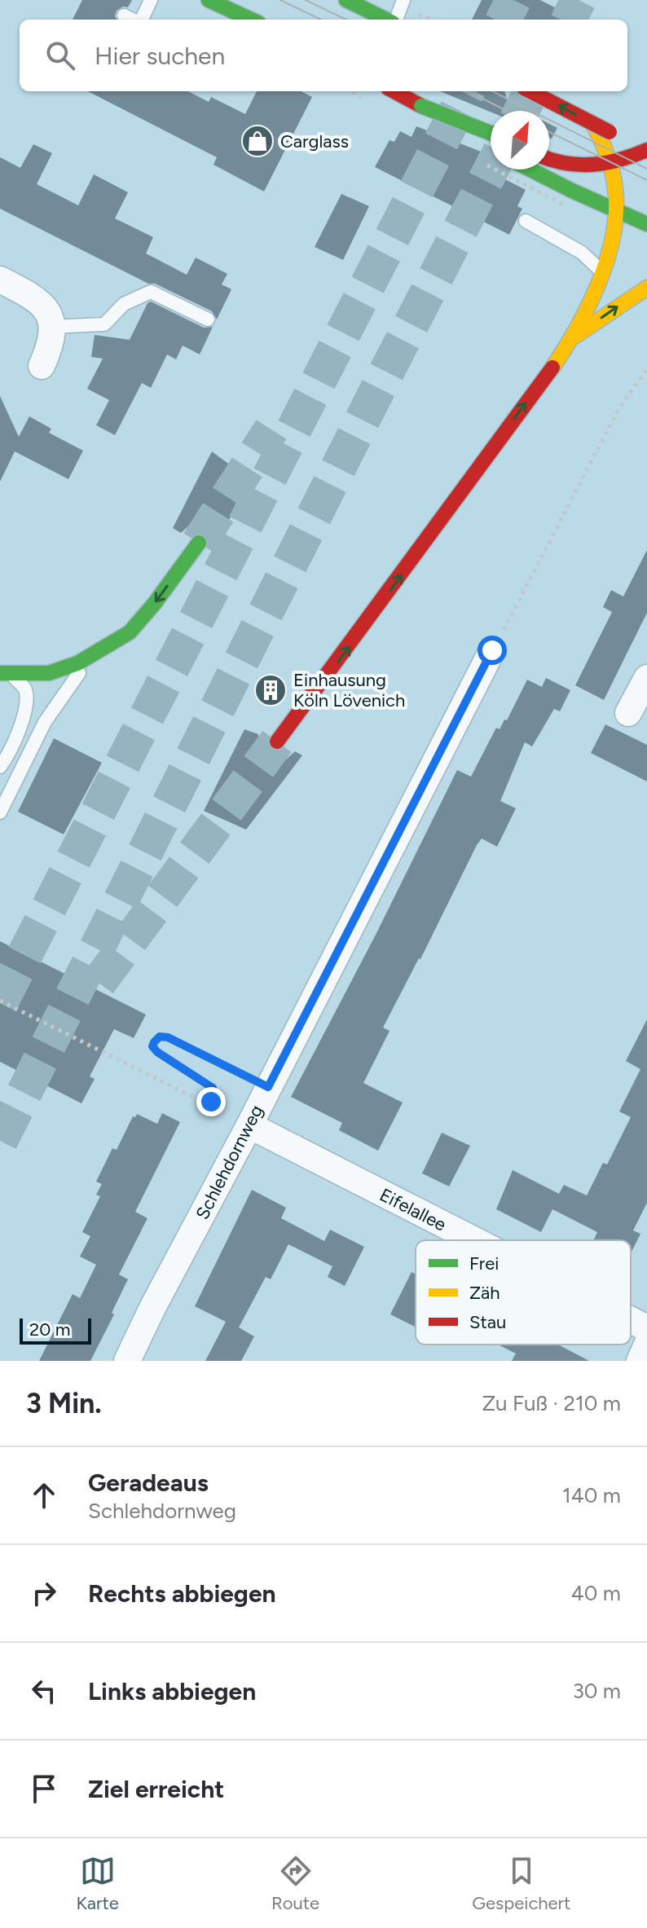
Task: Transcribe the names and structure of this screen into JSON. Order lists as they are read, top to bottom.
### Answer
{
  "streets": {
    "street": ["Schlehdornweg", "Eifelallee"]
  },
  "crossings": [
    ["Schlehdornweg", "Eifelallee"]
  ],
  "places": {
    "shop": ["Carglass"],
    "building": ["Einhausung Köln Lövenich"]
  },
  "legend": ["Frei", "Zäh", "Stau"],
  "scale_bar": "20 m",
  "north": "top right",
  "page": {
    "search": "Hier suchen",
    "scale": "20 m",
    "heading": ["3 Min.", "Zu Fuß · 210 m"],
    "list": [
      ["Geradeaus", "Schlehdornweg", "140 m"],
      ["Rechts abbiegen", "40 m"],
      ["Links abbiegen", "30 m"],
      "Ziel erreicht"
    ],
    "nav": ["Karte", "Route", "Gespeichert"]
  }
}
